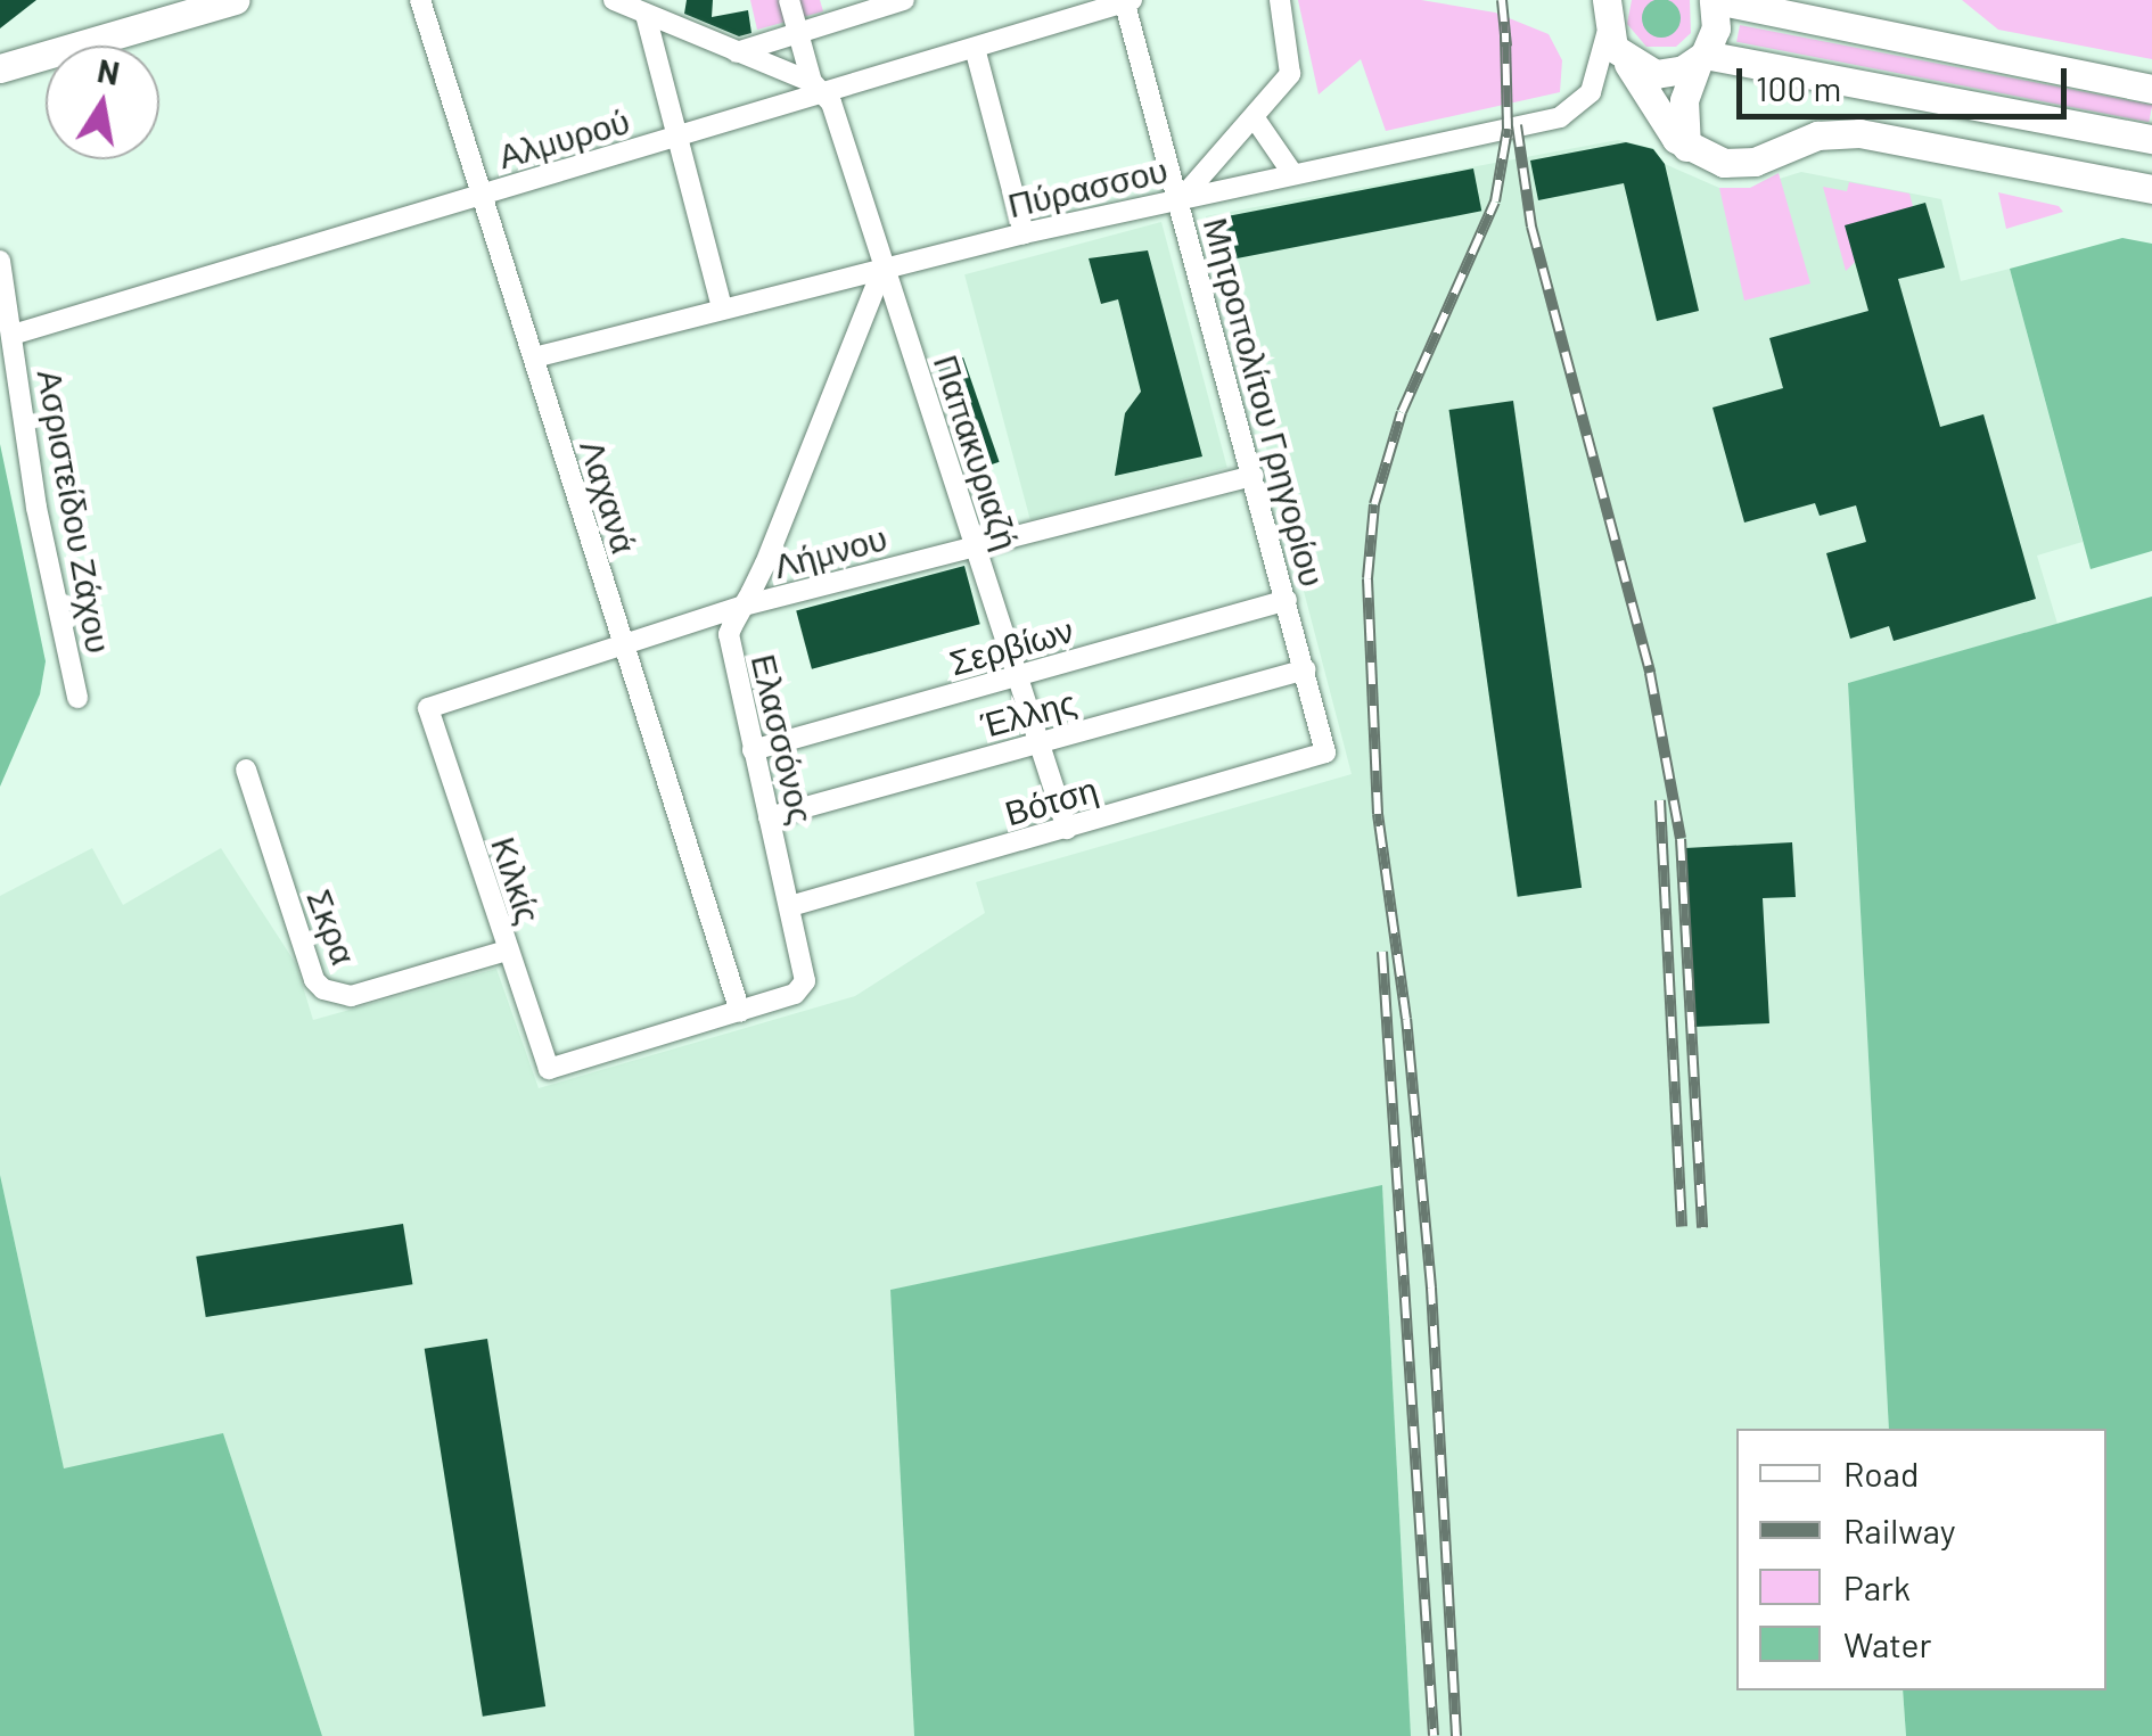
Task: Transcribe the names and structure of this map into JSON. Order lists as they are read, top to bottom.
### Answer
{
  "streets": {
    "street": [
      "Αλμυρού",
      "Πύρασσου",
      "Μητροπολίτου Γρηγορίου",
      "Παπακυριαζή",
      "Λαχανά",
      "Ασριστείδου Ζάχου",
      "Λήμνου",
      "Σερβίων",
      "Έλλης",
      "Ελασσόνος",
      "Βότση",
      "Κιλκίς",
      "Σκρα"
    ]
  },
  "crossings": [
    ["Αλμυρού", "Μητροπολίτου Γρηγορίου"],
    ["Αλμυρού", "Παπακυριαζή"],
    ["Αλμυρού", "Λαχανά"],
    ["Αλμυρού", "Ασριστείδου Ζάχου"],
    ["Πύρασσου", "Μητροπολίτου Γρηγορίου"],
    ["Πύρασσου", "Παπακυριαζή"],
    ["Πύρασσου", "Λαχανά"],
    ["Πύρασσου", "Ελασσόνος"],
    ["Μητροπολίτου Γρηγορίου", "Λήμνου"],
    ["Μητροπολίτου Γρηγορίου", "Σερβίων"],
    ["Μητροπολίτου Γρηγορίου", "Έλλης"],
    ["Μητροπολίτου Γρηγορίου", "Βότση"],
    ["Παπακυριαζή", "Λήμνου"],
    ["Παπακυριαζή", "Σερβίων"],
    ["Παπακυριαζή", "Έλλης"],
    ["Παπακυριαζή", "Ελασσόνος"],
    ["Παπακυριαζή", "Βότση"],
    ["Λαχανά", "Λήμνου"],
    ["Λαχανά", "Ελασσόνος"],
    ["Λαχανά", "Κιλκίς"],
    ["Λήμνου", "Ελασσόνος"],
    ["Λήμνου", "Κιλκίς"],
    ["Σερβίων", "Ελασσόνος"],
    ["Έλλης", "Ελασσόνος"],
    ["Ελασσόνος", "Βότση"],
    ["Ελασσόνος", "Κιλκίς"],
    ["Κιλκίς", "Σκρα"]
  ],
  "legend": [
    "Road",
    "Railway",
    "Park",
    "Water"
  ],
  "scale_bar": "100 m",
  "north": "top"
}
